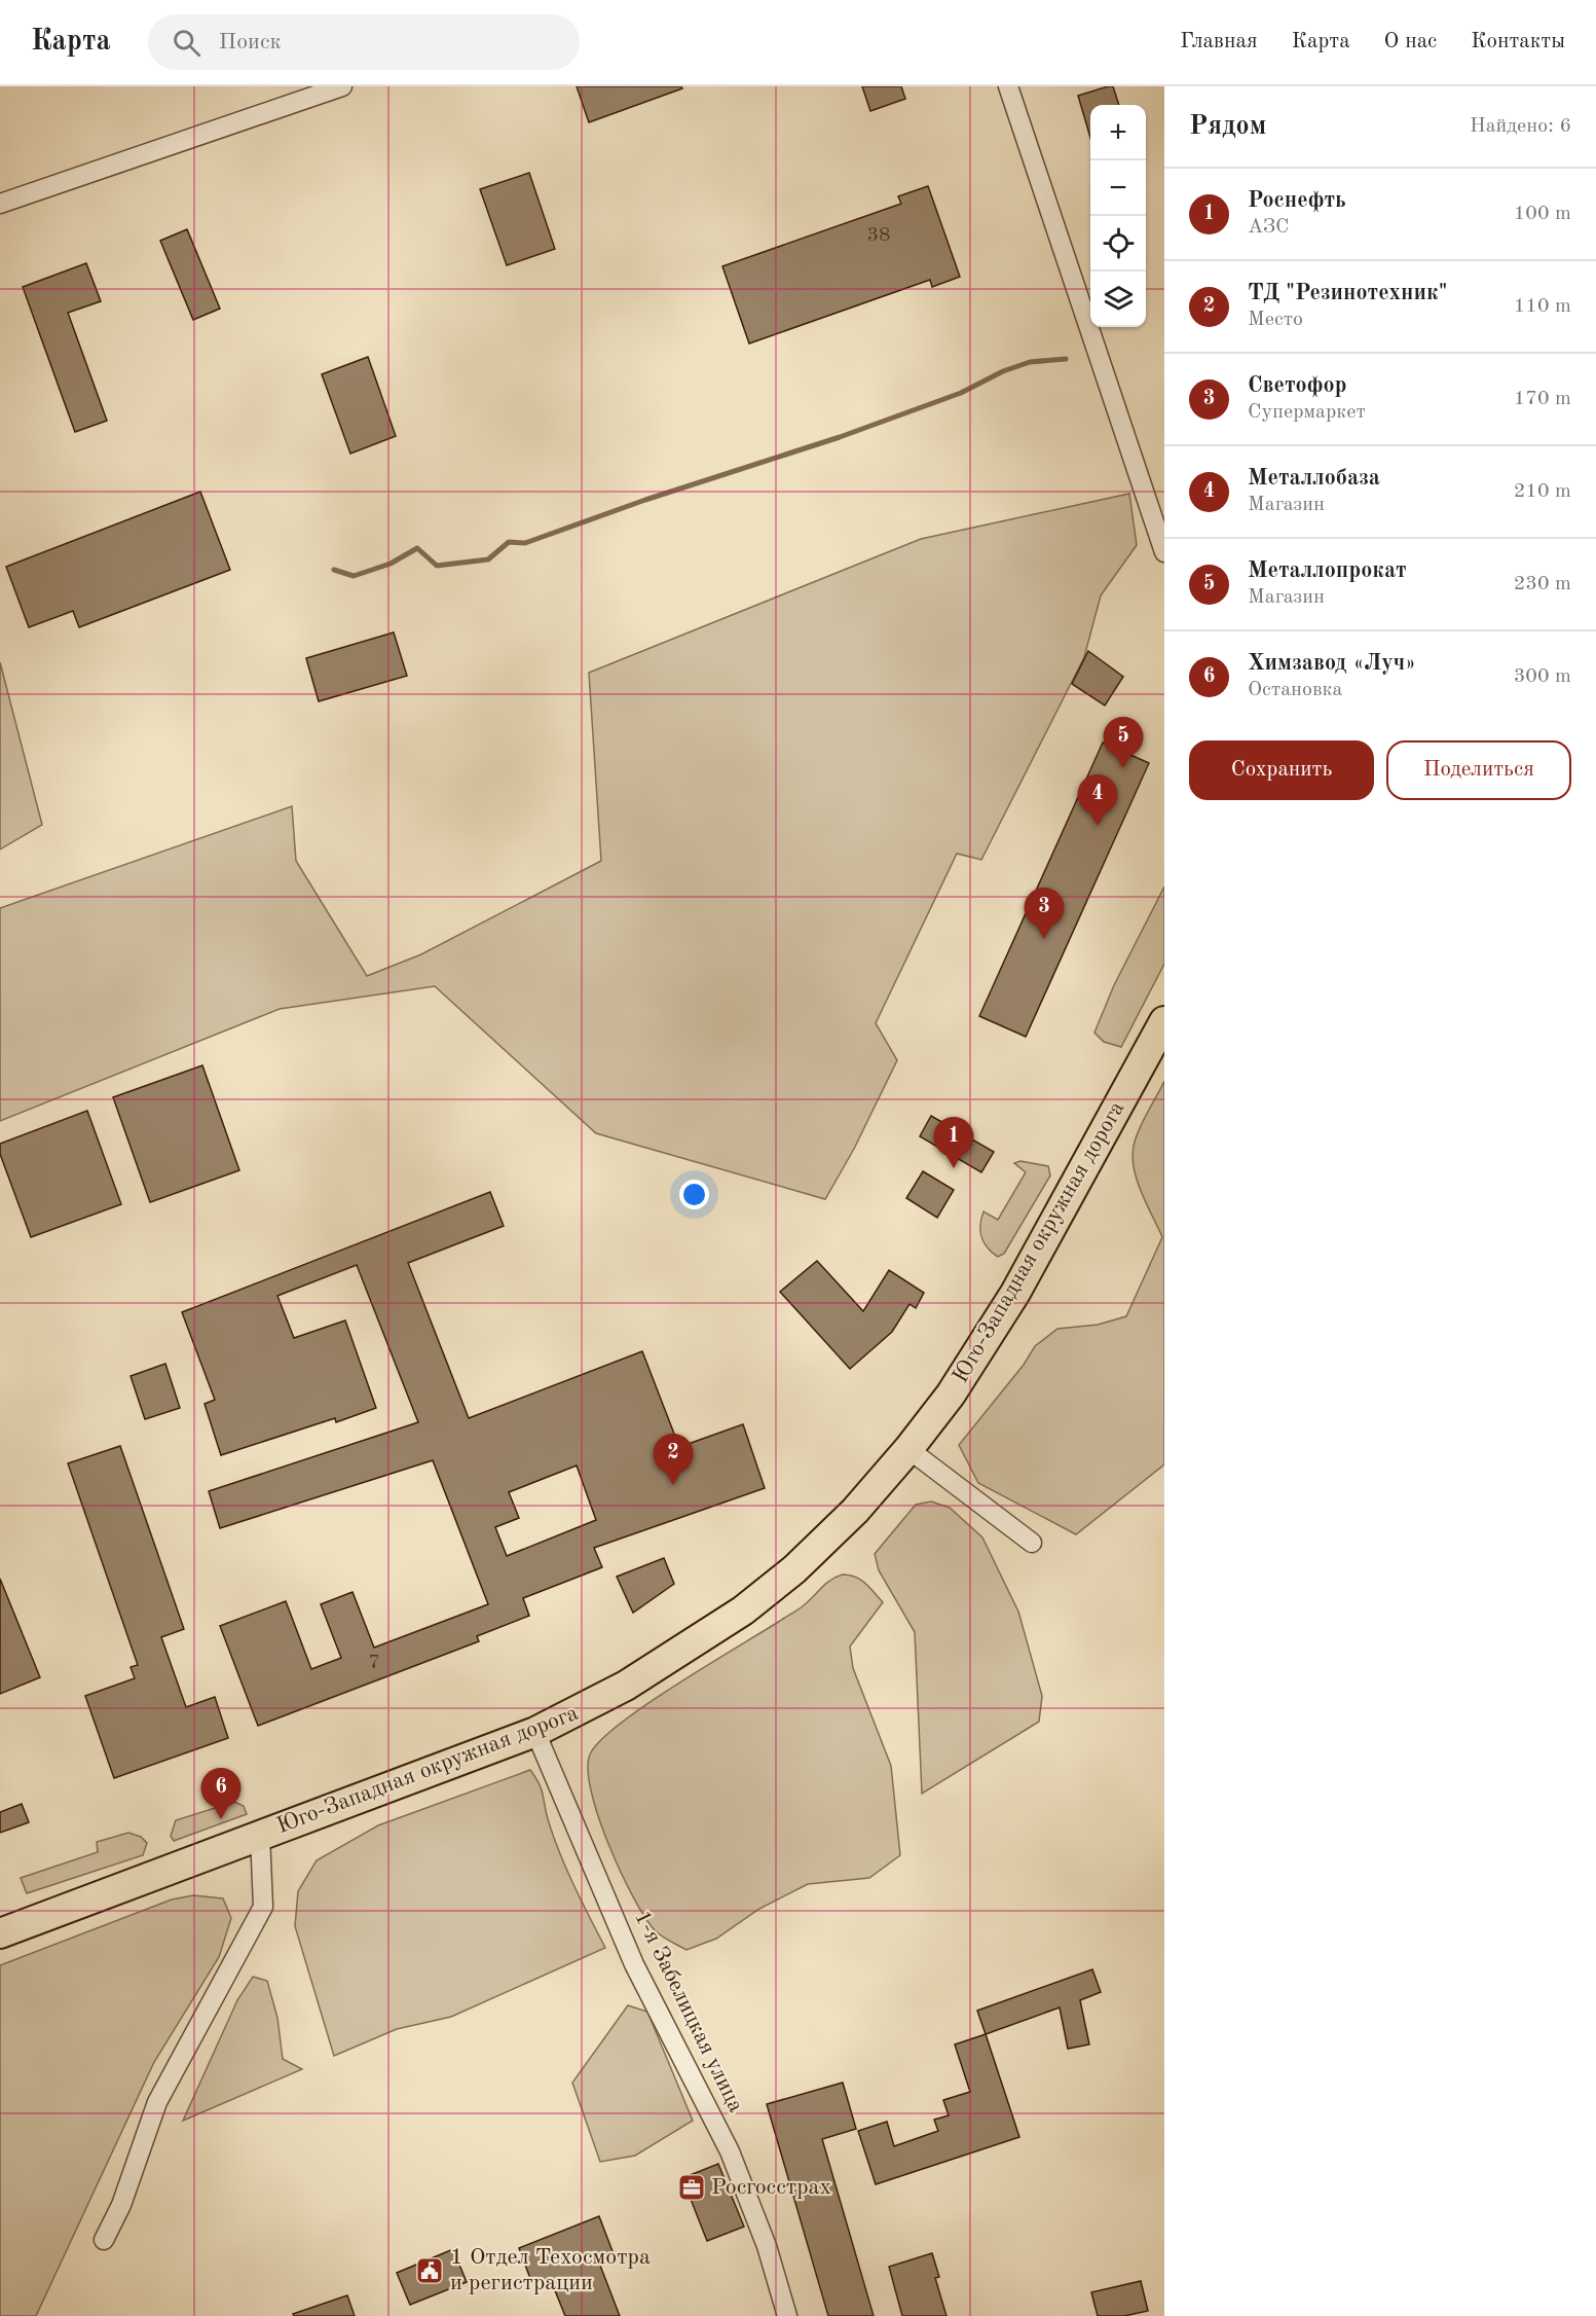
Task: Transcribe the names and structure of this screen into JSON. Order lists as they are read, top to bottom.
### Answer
{
  "streets": {
    "highway": ["Юго-Западная окружная дорога"],
    "street": ["1-я Забелицкая улица"]
  },
  "crossings": [
    ["Юго-Западная окружная дорога", "1-я Забелицкая улица"]
  ],
  "places": {
    "office": ["Росгосстрах"],
    "public building": ["1 Отдел Техосмотра и регистрации"]
  },
  "house_numbers": ["38", "7"],
  "page": {
    "header": "Карта",
    "search": "Поиск",
    "nav": [
      "Главная",
      "Карта",
      "О нас",
      "Контакты"
    ],
    "heading": ["Рядом", "Найдено: 6"],
    "map_buttons": ["+", "−"],
    "list": [
      {
        "mark": "1",
        "name": "Роснефть",
        "note": "АЗС",
        "value": "100 m"
      },
      {
        "mark": "2",
        "name": "ТД \"Резинотехник\"",
        "note": "Место",
        "value": "110 m"
      },
      {
        "mark": "3",
        "name": "Светофор",
        "note": "Супермаркет",
        "value": "170 m"
      },
      {
        "mark": "4",
        "name": "Металлобаза",
        "note": "Магазин",
        "value": "210 m"
      },
      {
        "mark": "5",
        "name": "Металлопрокат",
        "note": "Магазин",
        "value": "230 m"
      },
      {
        "mark": "6",
        "name": "Химзавод «Луч»",
        "note": "Остановка",
        "value": "300 m"
      }
    ],
    "pins": [
      "5",
      "4",
      "3",
      "1",
      "2",
      "6"
    ],
    "buttons": ["Сохранить", "Поделиться"]
  }
}
